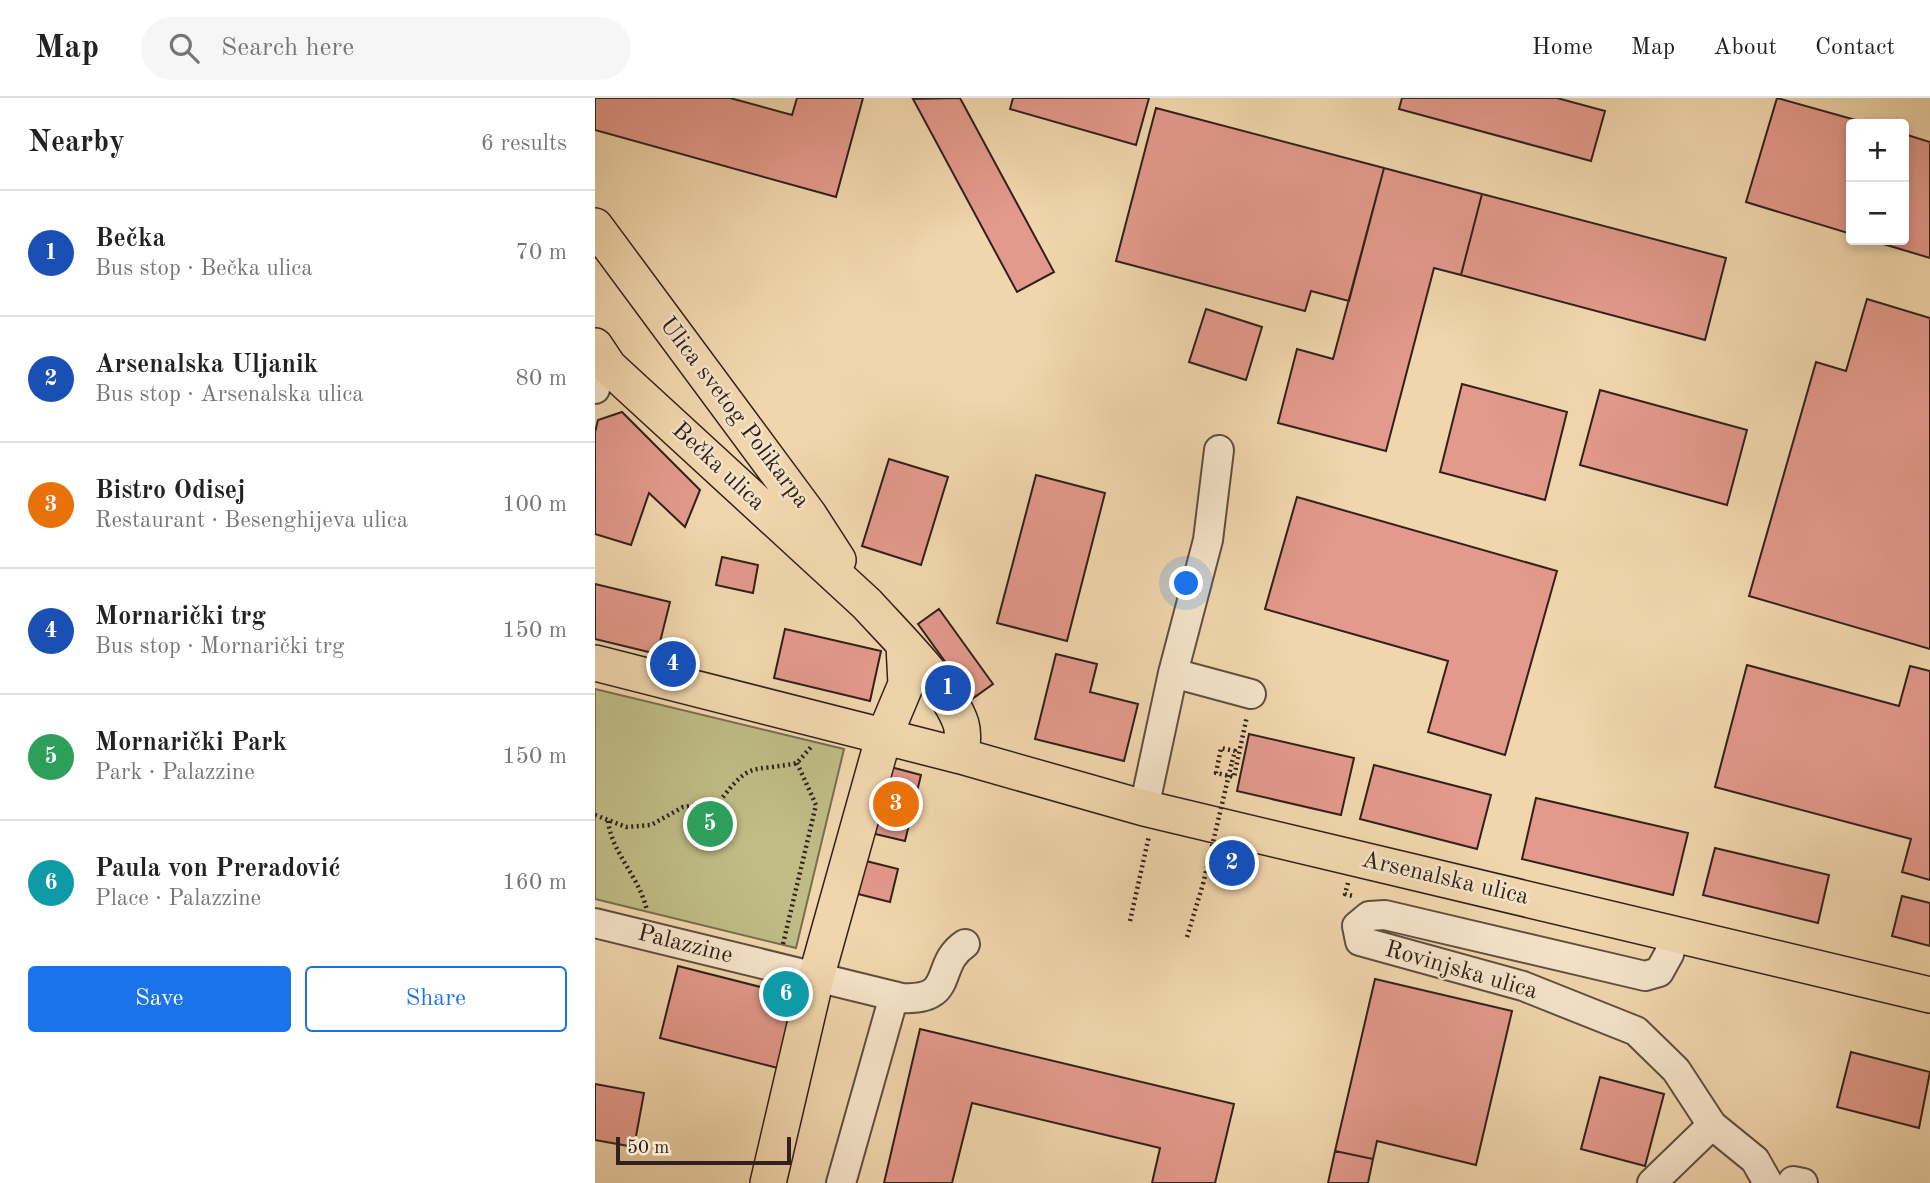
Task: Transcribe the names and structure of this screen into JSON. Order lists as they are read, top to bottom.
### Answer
{
  "streets": {
    "main road": ["Ulica svetog Polikarpa", "Bečka ulica", "Arsenalska ulica"],
    "street": ["Palazzine", "Rovinjska ulica"]
  },
  "crossings": [
    ["Ulica svetog Polikarpa", "Bečka ulica"],
    ["Bečka ulica", "Arsenalska ulica"],
    ["Arsenalska ulica", "Rovinjska ulica"]
  ],
  "scale_bar": "50 m",
  "page": {
    "header": "Map",
    "search": "Search here",
    "nav": [
      "Home",
      "Map",
      "About",
      "Contact"
    ],
    "heading": ["Nearby", "6 results"],
    "map_buttons": ["+", "−"],
    "list": [
      {
        "mark": "1",
        "name": "Bečka",
        "note": "Bus stop · Bečka ulica",
        "value": "70 m"
      },
      {
        "mark": "2",
        "name": "Arsenalska Uljanik",
        "note": "Bus stop · Arsenalska ulica",
        "value": "80 m"
      },
      {
        "mark": "3",
        "name": "Bistro Odisej",
        "note": "Restaurant · Besenghijeva ulica",
        "value": "100 m"
      },
      {
        "mark": "4",
        "name": "Mornarički trg",
        "note": "Bus stop · Mornarički trg",
        "value": "150 m"
      },
      {
        "mark": "5",
        "name": "Mornarički Park",
        "note": "Park · Palazzine",
        "value": "150 m"
      },
      {
        "mark": "6",
        "name": "Paula von Preradović",
        "note": "Place · Palazzine",
        "value": "160 m"
      }
    ],
    "pins": [
      "4",
      "1",
      "3",
      "5",
      "2",
      "6"
    ],
    "buttons": ["Save", "Share"],
    "scale": "50 m"
  }
}
